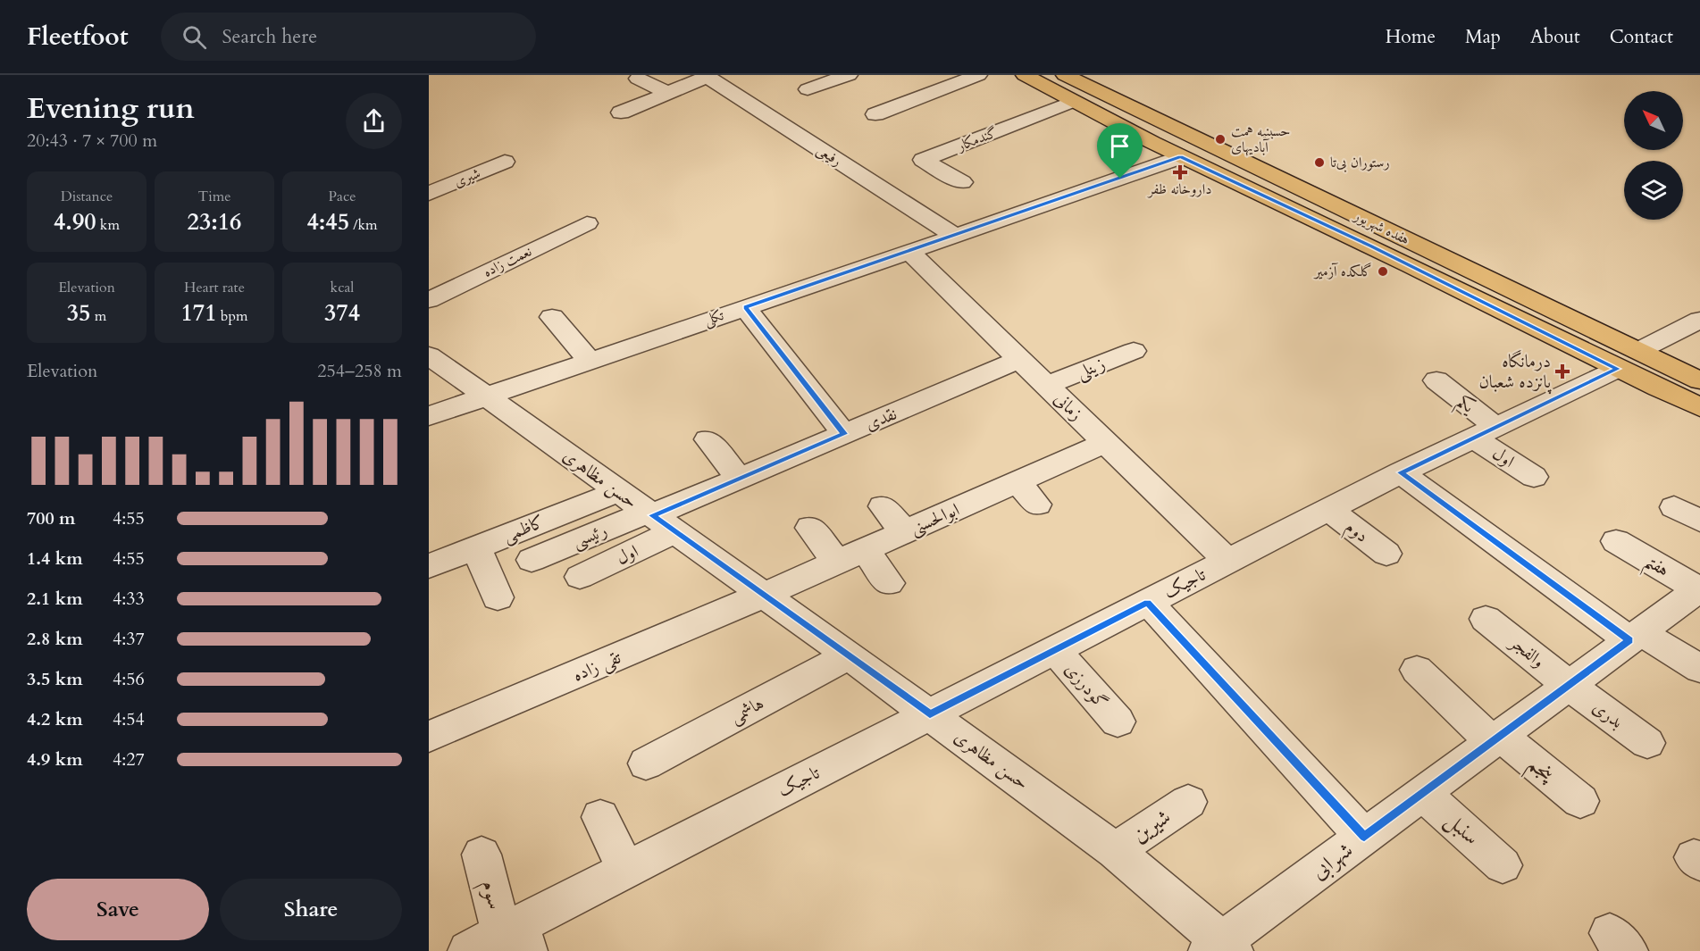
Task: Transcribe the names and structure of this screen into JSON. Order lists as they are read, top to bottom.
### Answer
{
  "streets": {
    "main road": ["هفده شهریور"],
    "street": [
      "گندمکار",
      "رفیعی",
      "شیری",
      "نعمت زاده",
      "تکلی",
      "زینلی",
      "یکم",
      "زمانی",
      "نقدی",
      "اول",
      "حسن مظاهری",
      "ابوالحسنی",
      "کاظمی",
      "دوم",
      "رئیسی",
      "هفتم",
      "تاجیک",
      "والفجر",
      "تقی زاده",
      "گودرزی",
      "هاشمی",
      "بدری",
      "پنجم",
      "شیرین",
      "سنبل",
      "شهرابی",
      "سوم"
    ]
  },
  "crossings": [
    ["گندمکار", "هفده شهریور"],
    ["رفیعی", "تکلی"],
    ["هفده شهریور", "تکلی"],
    ["هفده شهریور", "تاجیک"],
    ["تکلی", "زمانی"],
    ["تکلی", "حسن مظاهری"],
    ["زینلی", "زمانی"],
    ["یکم", "اول"],
    ["یکم", "تاجیک"],
    ["زمانی", "نقدی"],
    ["زمانی", "ابوالحسنی"],
    ["زمانی", "تاجیک"],
    ["نقدی", "اول"],
    ["نقدی", "حسن مظاهری"],
    ["نقدی", "رئیسی"],
    ["اول", "حسن مظاهری"],
    ["اول", "رئیسی"],
    ["اول", "تاجیک"],
    ["حسن مظاهری", "ابوالحسنی"],
    ["حسن مظاهری", "کاظمی"],
    ["حسن مظاهری", "رئیسی"],
    ["حسن مظاهری", "تاجیک"],
    ["حسن مظاهری", "تقی زاده"],
    ["حسن مظاهری", "هاشمی"],
    ["حسن مظاهری", "شیرین"],
    ["حسن مظاهری", "شهرابی"],
    ["ابوالحسنی", "تقی زاده"],
    ["دوم", "تاجیک"],
    ["هفتم", "شهرابی"],
    ["تاجیک", "گودرزی"],
    ["تاجیک", "سوم"],
    ["والفجر", "بدری"],
    ["والفجر", "شهرابی"],
    ["بدری", "شهرابی"],
    ["پنجم", "شهرابی"],
    ["سنبل", "شهرابی"]
  ],
  "places": {
    "other": ["حسینیه همت آبادیهای", "رستوران بی‌تا", "گلكده آزمير"],
    "health": ["داروخانه ظفر", "درمانگاه پانزده شعبان"]
  },
  "north": "top left",
  "page": {
    "header": "Fleetfoot",
    "search": "Search here",
    "nav": [
      "Home",
      "Map",
      "About",
      "Contact"
    ],
    "heading": ["Evening run", "20:43 · 7 × 700 m"],
    "stats": [
      ["Distance", "4.90 km"],
      ["Time", "23:16"],
      ["Pace", "4:45 /km"],
      ["Elevation", "35 m"],
      ["Heart rate", "171 bpm"],
      ["kcal", "374"]
    ],
    "chart": ["Elevation", "254–258 m"],
    "list": [
      {
        "name": "700 m",
        "note": "4:55"
      },
      {
        "name": "1.4 km",
        "note": "4:55"
      },
      {
        "name": "2.1 km",
        "note": "4:33"
      },
      {
        "name": "2.8 km",
        "note": "4:37"
      },
      {
        "name": "3.5 km",
        "note": "4:56"
      },
      {
        "name": "4.2 km",
        "note": "4:54"
      },
      {
        "name": "4.9 km",
        "note": "4:27"
      }
    ],
    "buttons": ["Save", "Share"]
  }
}
